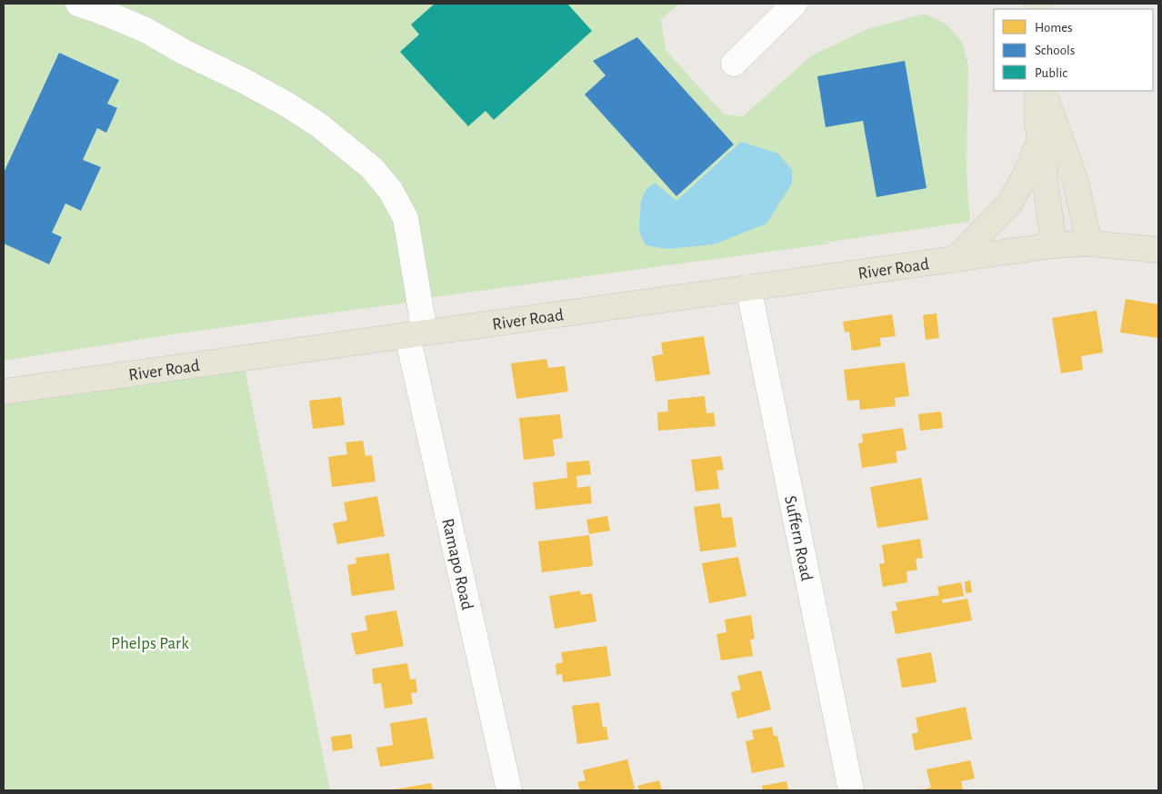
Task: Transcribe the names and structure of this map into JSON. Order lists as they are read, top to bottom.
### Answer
{
  "streets": {
    "main road": ["River Road"],
    "street": ["Suffern Road", "Ramapo Road"]
  },
  "crossings": [
    ["River Road", "Suffern Road"],
    ["River Road", "Ramapo Road"]
  ],
  "parks": ["Phelps Park"],
  "legend": ["Homes", "Schools", "Public"]
}
